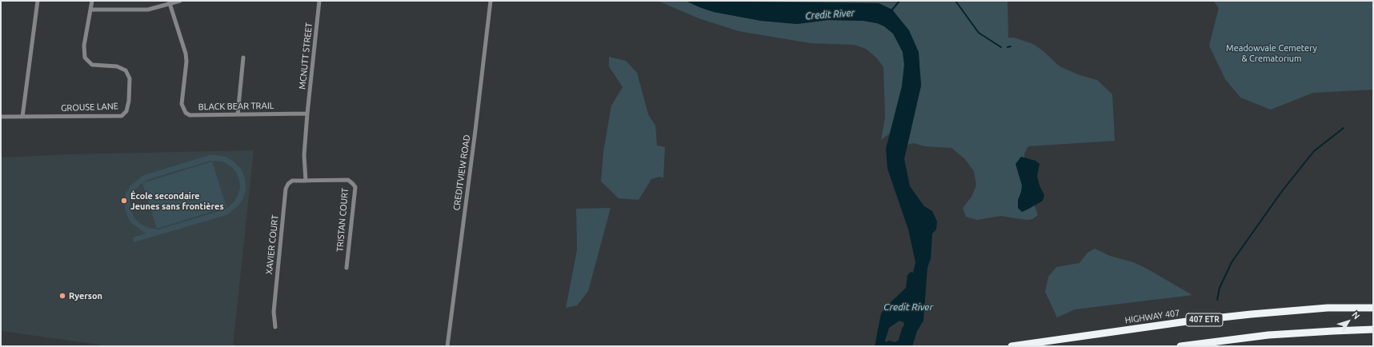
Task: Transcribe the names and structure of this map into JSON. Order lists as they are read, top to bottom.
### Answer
{
  "streets": {
    "highway": ["HIGHWAY 407", "407 ETR"],
    "street": [
      "MCNUTT STREET",
      "BLACK BEAR TRAIL",
      "GROUSE LANE",
      "CREDITVIEW ROAD",
      "TRISTAN COURT",
      "XAVIER COURT"
    ]
  },
  "crossings": [
    ["MCNUTT STREET", "BLACK BEAR TRAIL"],
    ["MCNUTT STREET", "TRISTAN COURT"],
    ["MCNUTT STREET", "XAVIER COURT"],
    ["TRISTAN COURT", "XAVIER COURT"]
  ],
  "water": ["Credit River"],
  "parks": ["Meadowvale Cemetery & Crematorium"],
  "places": ["École secondaire Jeunes sans frontières", "Ryerson"],
  "north": "top right"
}
